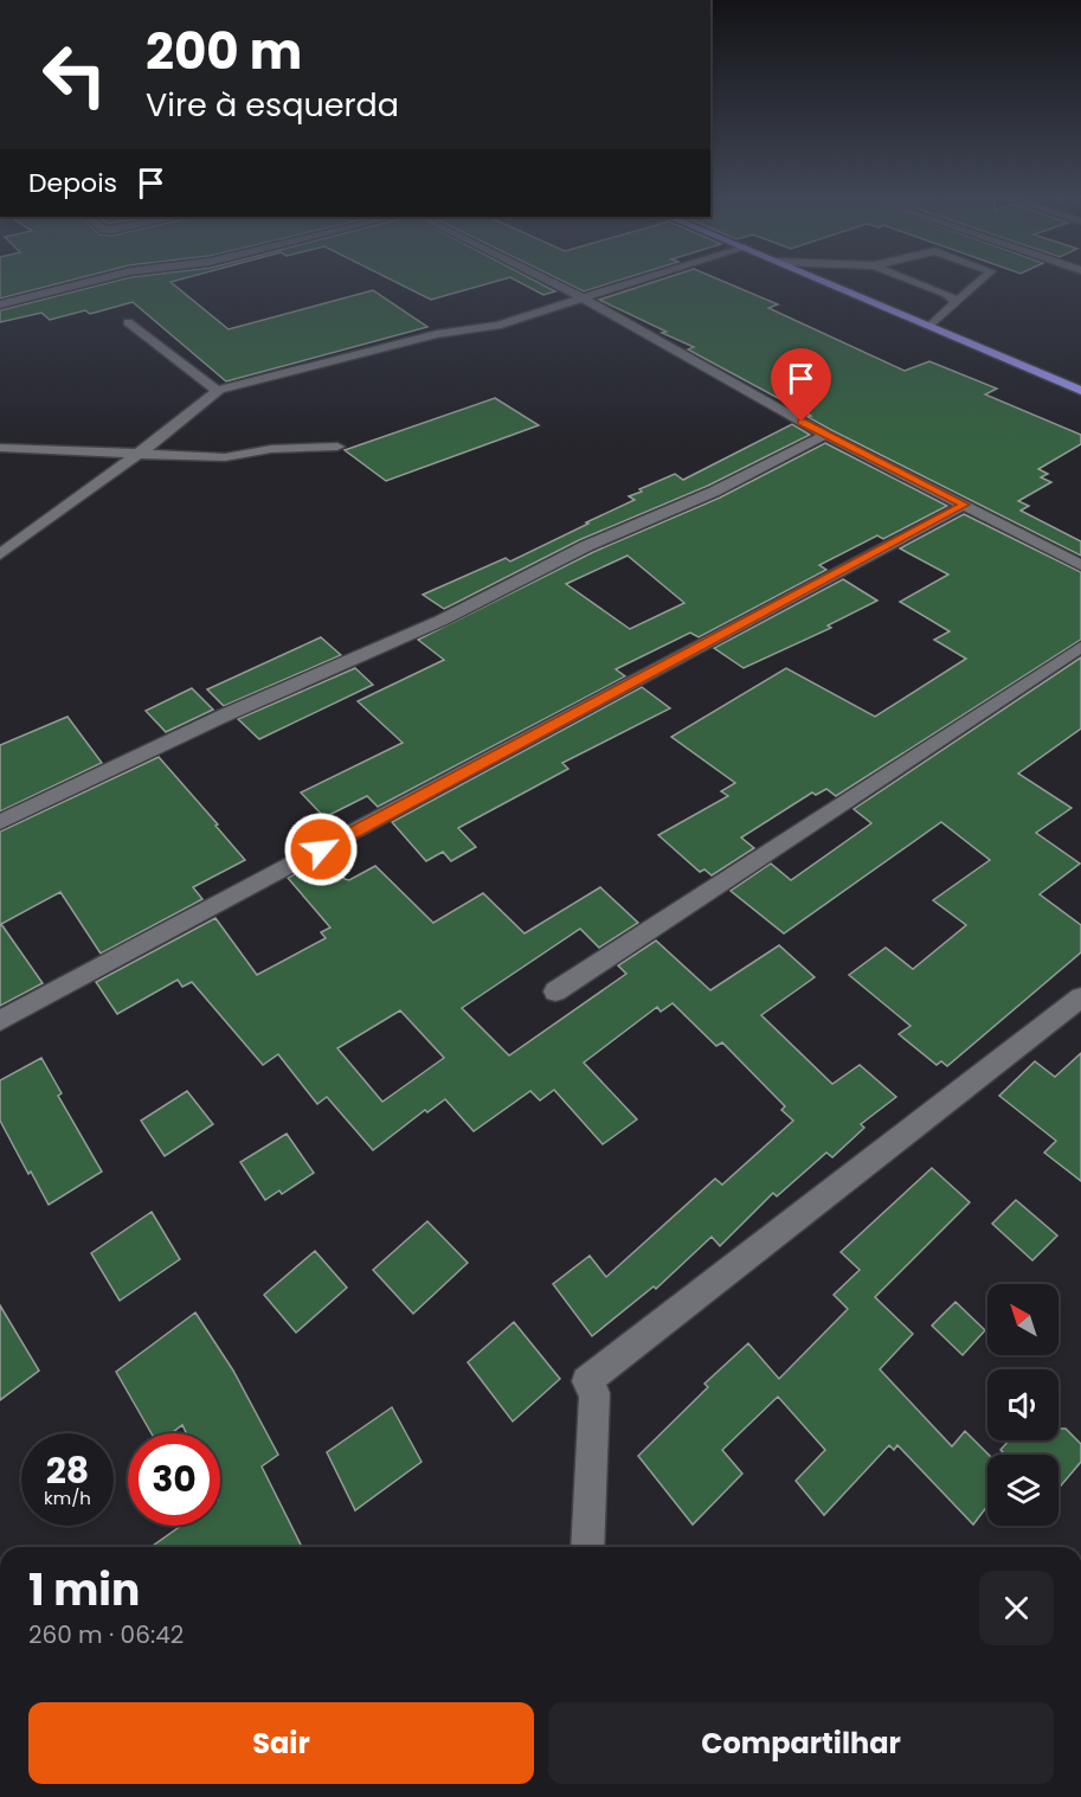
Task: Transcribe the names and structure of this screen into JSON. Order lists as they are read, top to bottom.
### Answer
{
  "north": "top left",
  "page": {
    "turn": ["200 m", "Vire à esquerda"],
    "then": "Depois",
    "speed": "28 km/h",
    "limit": "30",
    "heading": ["1 min", "260 m · 06:42"],
    "buttons": ["Sair", "Compartilhar"]
  }
}
